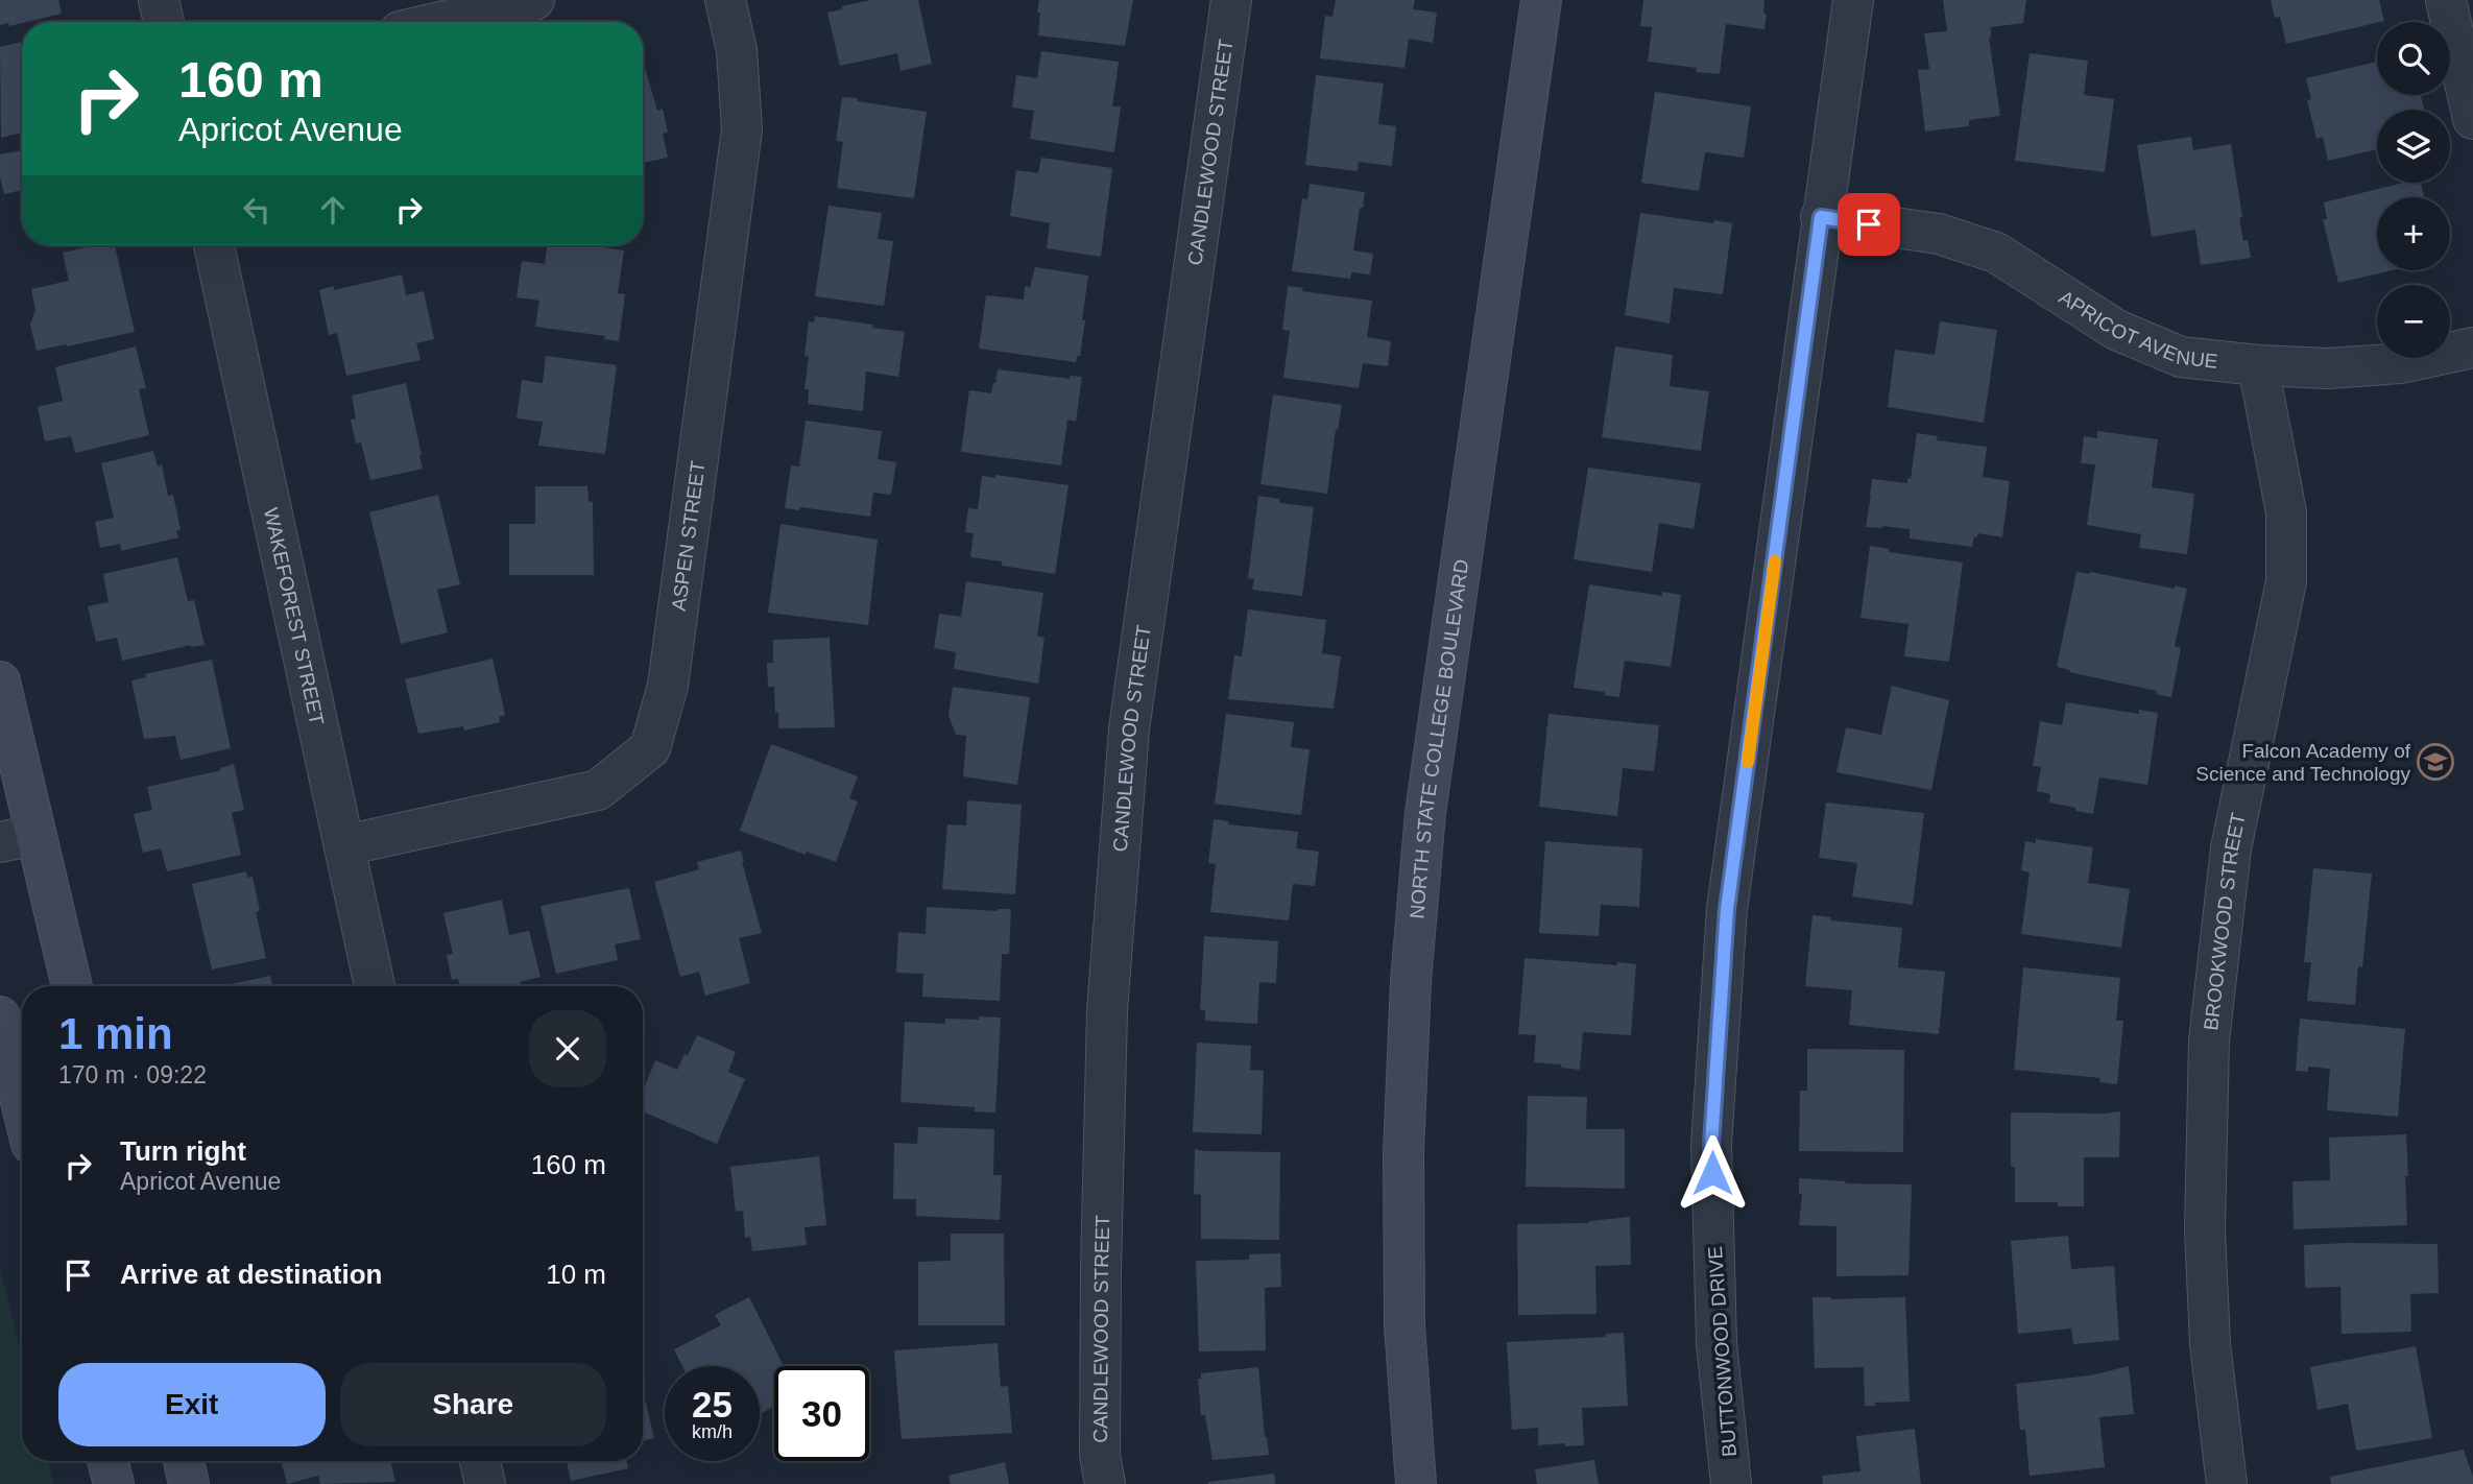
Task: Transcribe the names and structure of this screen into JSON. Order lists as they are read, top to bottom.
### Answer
{
  "streets": {
    "main road": ["NORTH STATE COLLEGE BOULEVARD"],
    "street": [
      "CANDLEWOOD STREET",
      "APRICOT AVENUE",
      "ASPEN STREET",
      "WAKEFOREST STREET",
      "BROOKWOOD STREET",
      "BUTTONWOOD DRIVE"
    ]
  },
  "crossings": [
    ["APRICOT AVENUE", "BROOKWOOD STREET"],
    ["APRICOT AVENUE", "BUTTONWOOD DRIVE"],
    ["ASPEN STREET", "WAKEFOREST STREET"]
  ],
  "places": {
    "school or university": ["Falcon Academy of Science and Technology"]
  },
  "page": {
    "map_buttons": ["+", "−"],
    "turn": ["160 m", "Apricot Avenue"],
    "heading": ["1 min", "170 m · 09:22"],
    "list": [
      {
        "name": "Turn right",
        "note": "Apricot Avenue",
        "value": "160 m"
      },
      {
        "name": "Arrive at destination",
        "value": "10 m"
      }
    ],
    "buttons": ["Exit", "Share"],
    "speed": "25 km/h",
    "limit": "30"
  }
}
